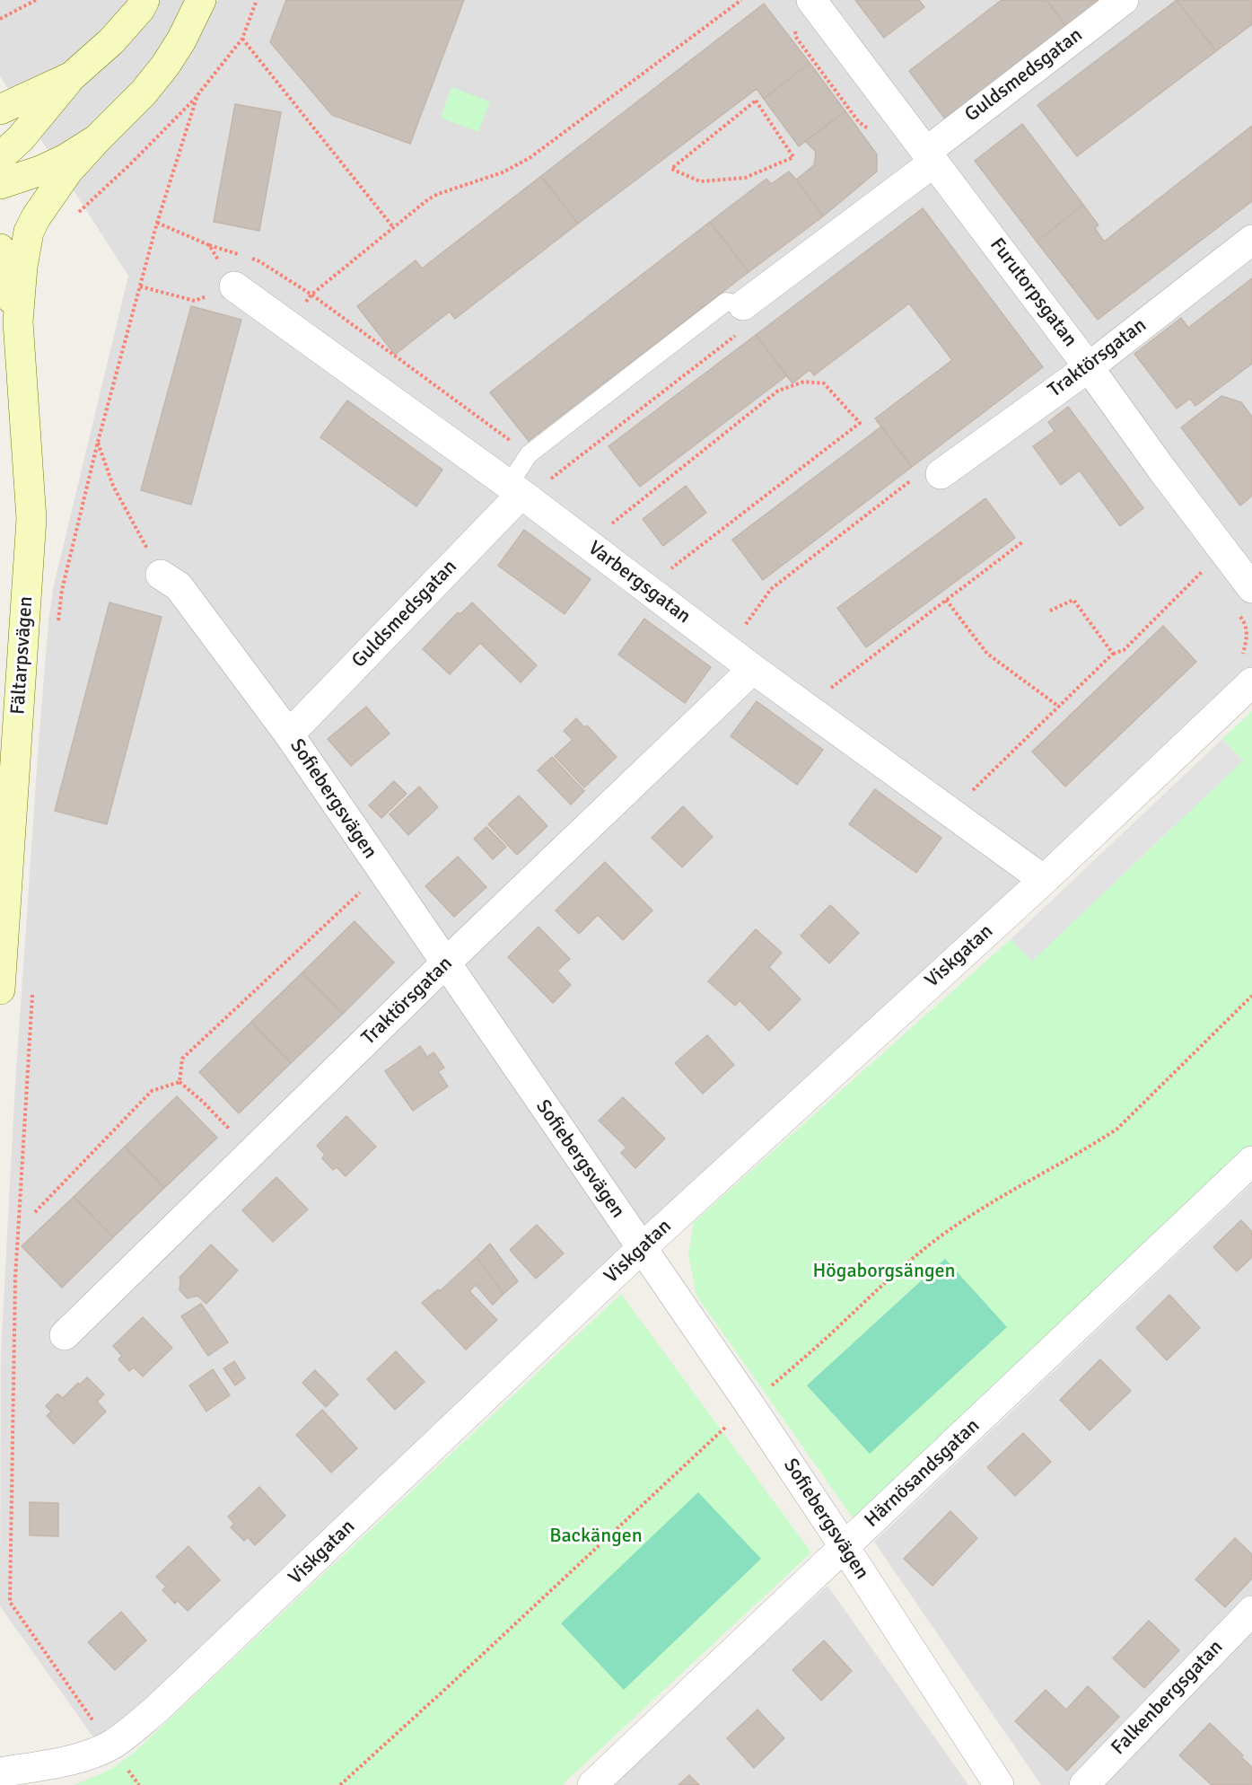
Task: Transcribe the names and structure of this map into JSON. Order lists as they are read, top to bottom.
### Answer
{
  "streets": {
    "main road": ["Fältarpsvägen"],
    "street": [
      "Guldsmedsgatan",
      "Furutorpsgatan",
      "Traktörsgatan",
      "Varbergsgatan",
      "Sofiebergsvägen",
      "Viskgatan",
      "Härnösandsgatan",
      "Falkenbergsgatan"
    ]
  },
  "crossings": [
    ["Guldsmedsgatan", "Furutorpsgatan"],
    ["Guldsmedsgatan", "Varbergsgatan"],
    ["Guldsmedsgatan", "Sofiebergsvägen"],
    ["Furutorpsgatan", "Traktörsgatan"],
    ["Traktörsgatan", "Varbergsgatan"],
    ["Traktörsgatan", "Sofiebergsvägen"],
    ["Varbergsgatan", "Viskgatan"],
    ["Sofiebergsvägen", "Viskgatan"],
    ["Sofiebergsvägen", "Härnösandsgatan"]
  ],
  "parks": ["Högaborgsängen", "Backängen"]
}
